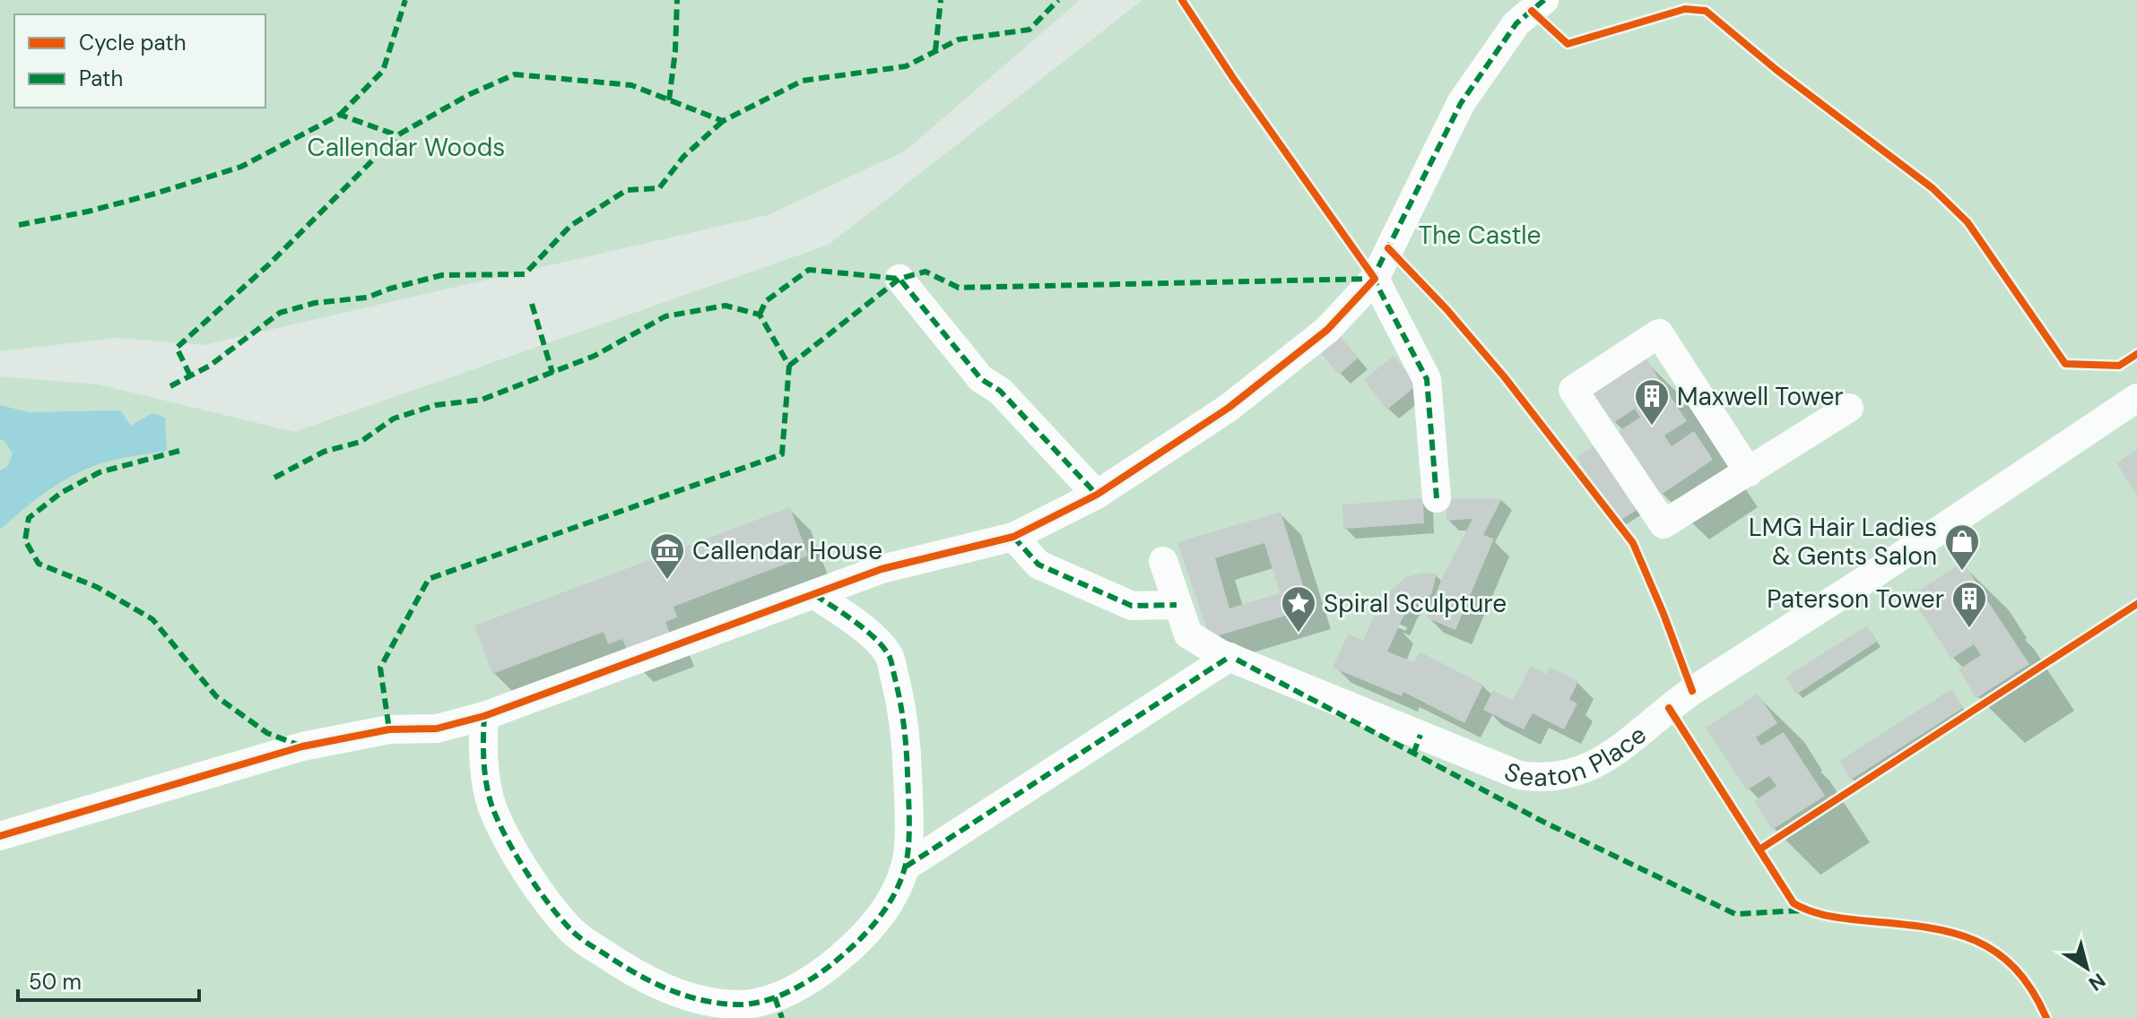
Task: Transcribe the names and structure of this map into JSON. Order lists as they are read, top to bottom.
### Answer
{
  "streets": {
    "street": ["Seaton Place"]
  },
  "parks": ["Callendar Woods", "The Castle"],
  "places": {
    "building": ["Maxwell Tower", "Paterson Tower"],
    "shop": ["LMG Hair Ladies & Gents Salon"],
    "museum": ["Callendar House"],
    "place": ["Spiral Sculpture"]
  },
  "legend": ["Cycle path", "Path"],
  "scale_bar": "50 m",
  "north": "bottom right"
}
